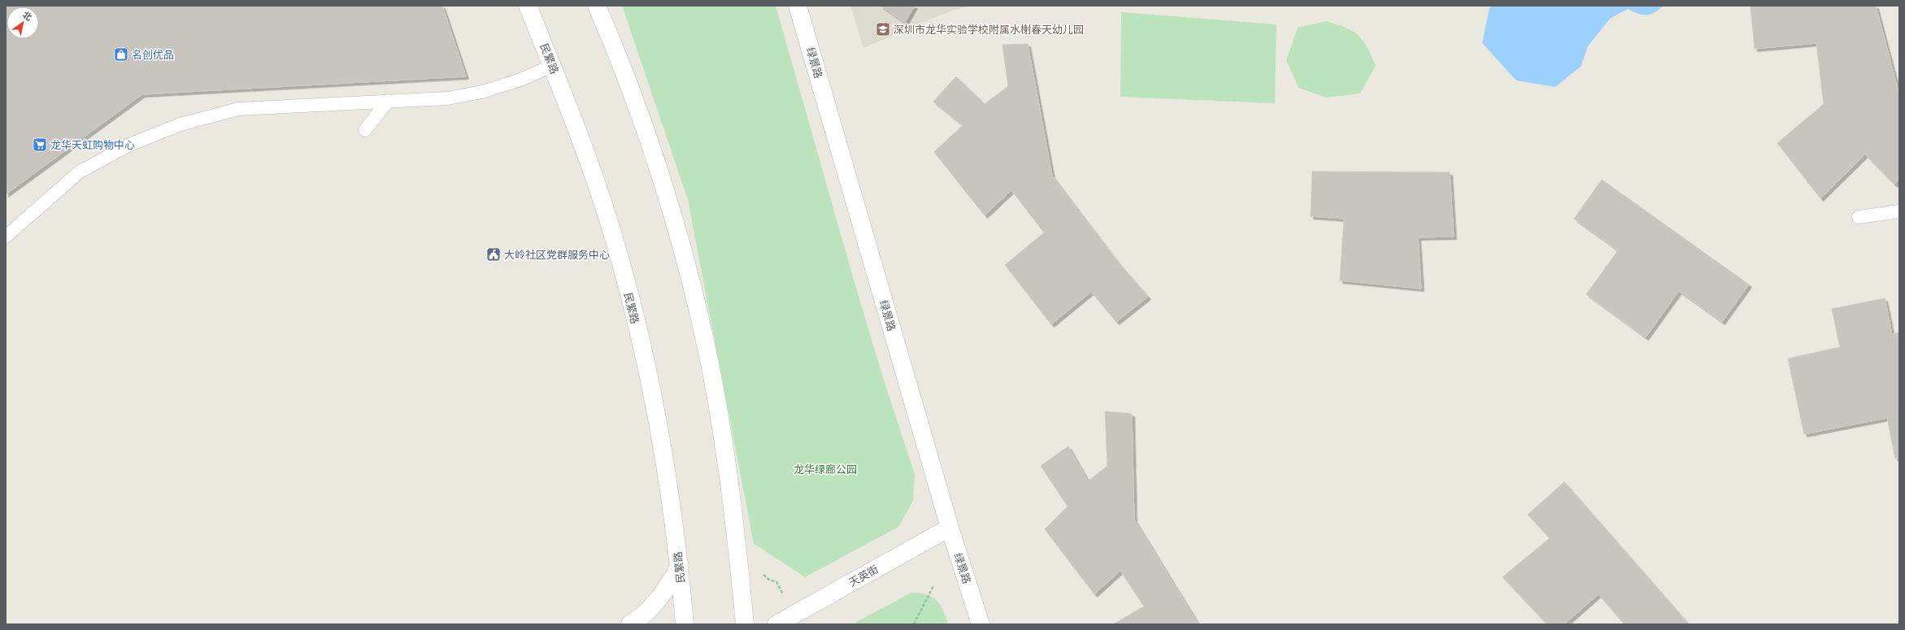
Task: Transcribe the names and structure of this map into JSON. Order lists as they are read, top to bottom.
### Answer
{
  "streets": {
    "main road": ["民繁路", "绿景路", "天英街"]
  },
  "crossings": [
    ["绿景路", "天英街"]
  ],
  "parks": ["龙华绿廊公园"],
  "places": {
    "school or university": ["深圳市龙华实验学校附属水榭春天幼儿园"],
    "shop": ["名创优品"],
    "supermarket": ["龙华天虹购物中心"],
    "public building": ["大岭社区党群服务中心"]
  },
  "north": "top right"
}
